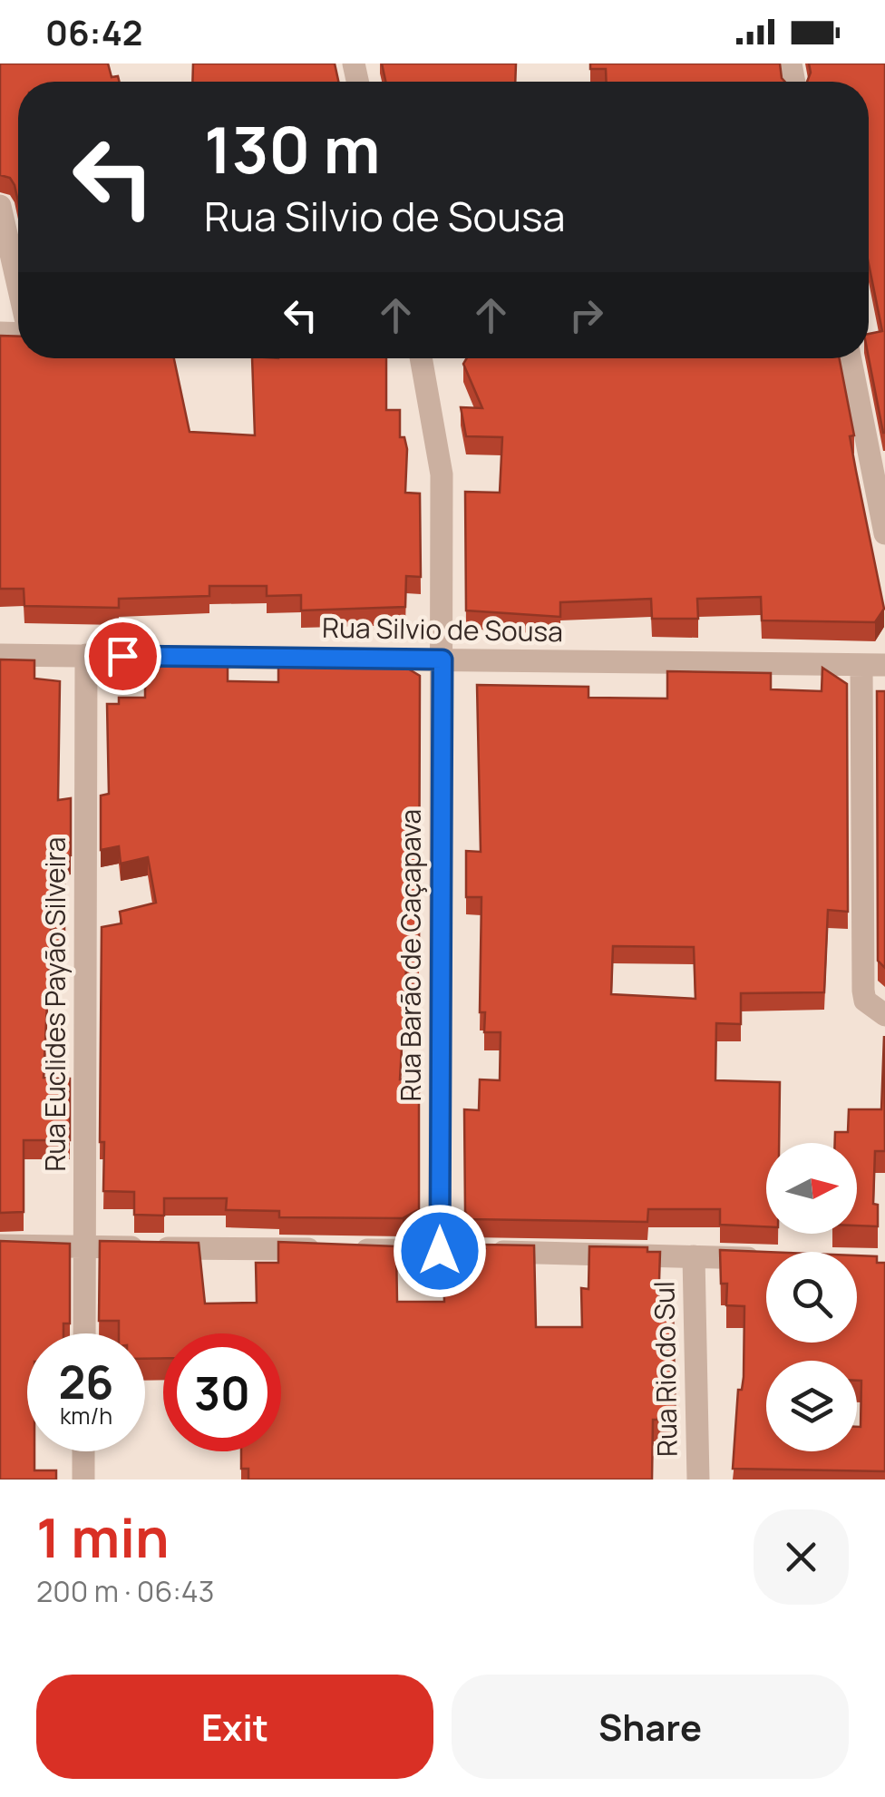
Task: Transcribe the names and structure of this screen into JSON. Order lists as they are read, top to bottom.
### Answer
{
  "streets": {
    "street": [
      "Rua Silvio de Sousa",
      "Rua Barão de Caçapava",
      "Rua Euclides Payão Silveira",
      "Rua Rio do Sul"
    ]
  },
  "crossings": [
    ["Rua Silvio de Sousa", "Rua Barão de Caçapava"],
    ["Rua Silvio de Sousa", "Rua Euclides Payão Silveira"]
  ],
  "north": "right",
  "page": {
    "status": "06:42",
    "turn": ["130 m", "Rua Silvio de Sousa"],
    "speed": "26 km/h",
    "limit": "30",
    "heading": ["1 min", "200 m · 06:43"],
    "buttons": ["Exit", "Share"]
  }
}
